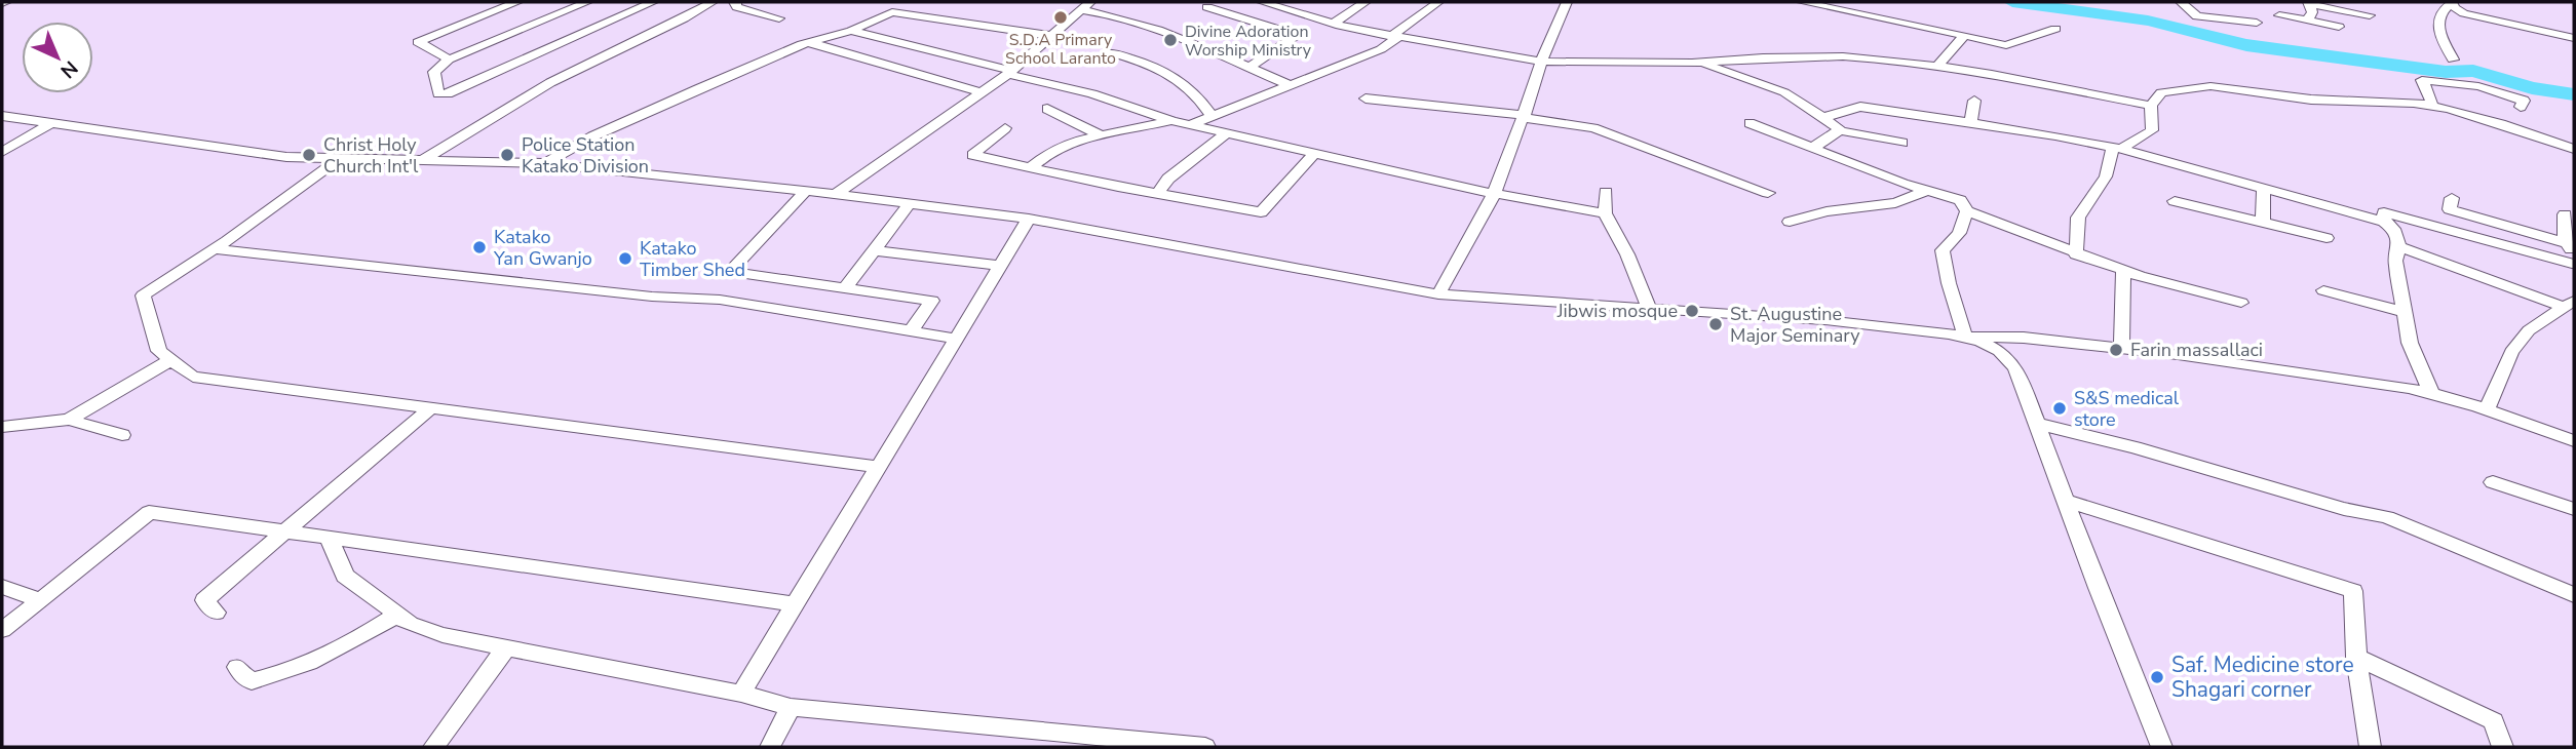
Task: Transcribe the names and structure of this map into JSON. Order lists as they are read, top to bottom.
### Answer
{
  "places": [
    "S.D.A Primary School Laranto",
    "Divine Adoration Worship Ministry",
    "Christ Holy Church Int'l",
    "Police Station Katako Division",
    "Katako Yan Gwanjo",
    "Katako Timber Shed",
    "Jibwis mosque",
    "St. Augustine Major Seminary",
    "Farin massallaci",
    "S&S medical store",
    "Saf. Medicine store Shagari corner"
  ],
  "north": "bottom right"
}
